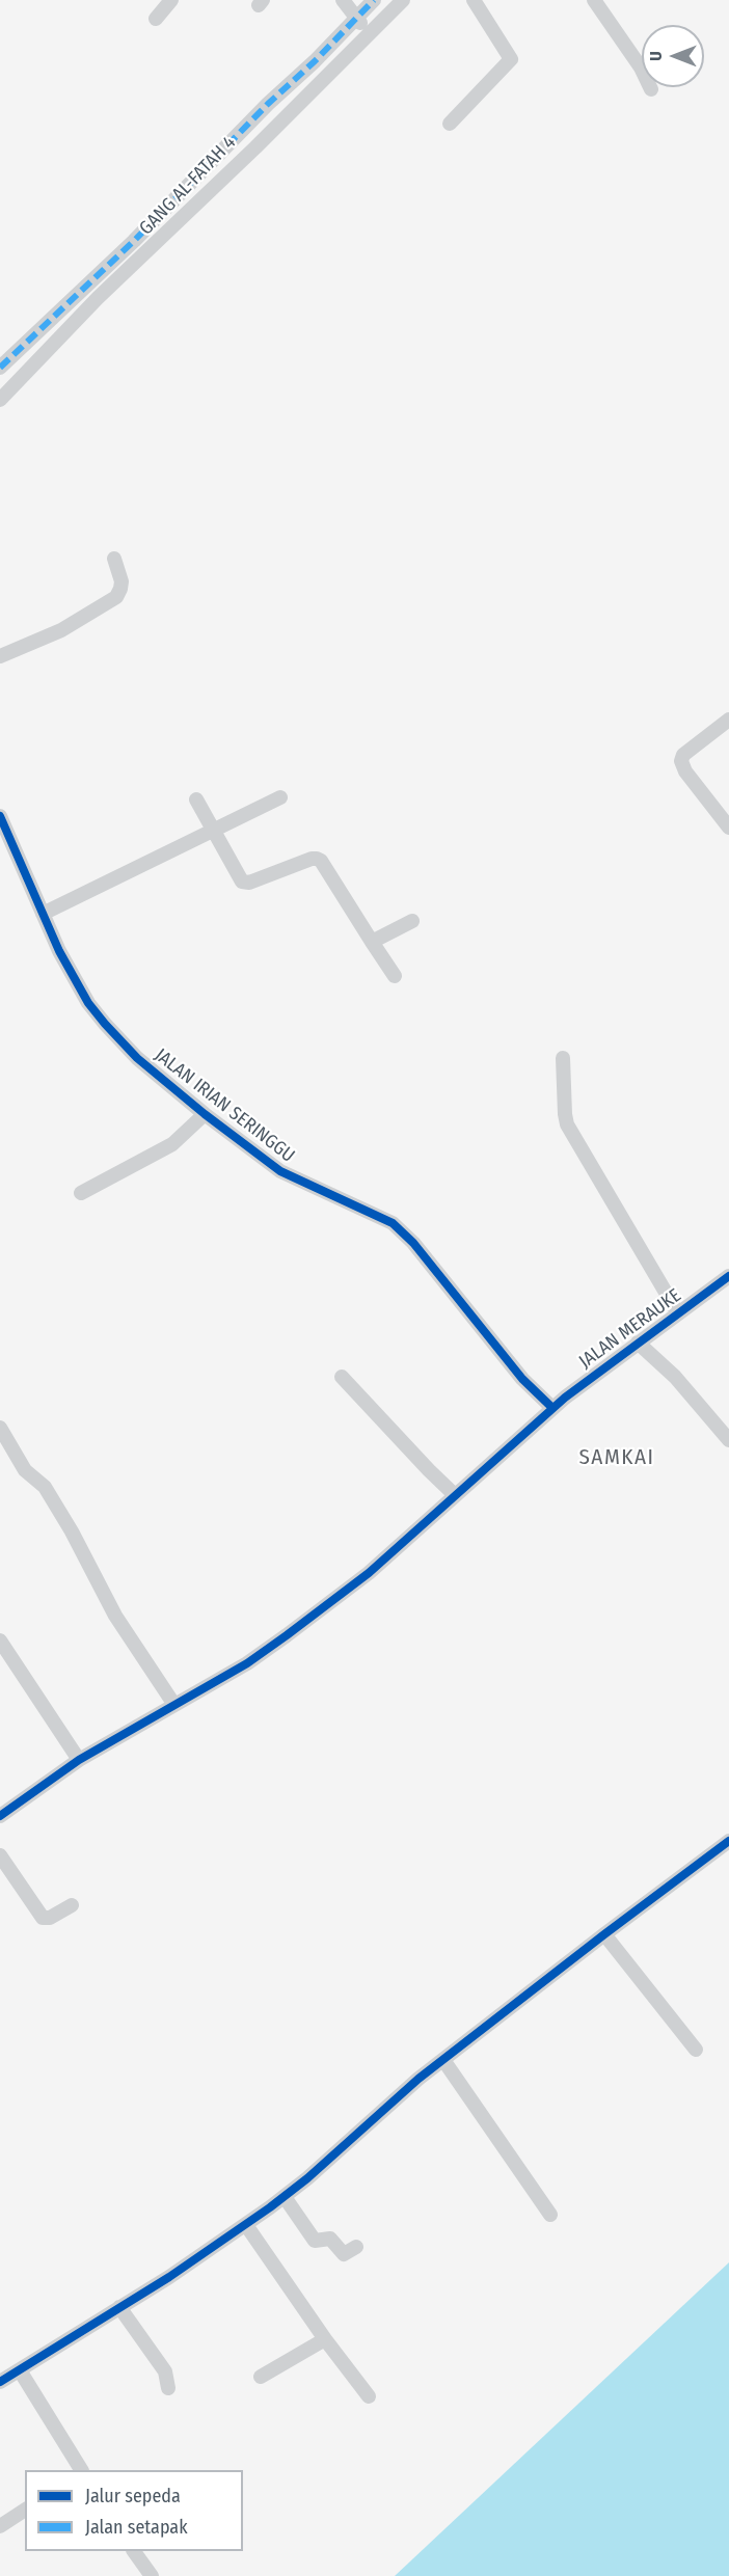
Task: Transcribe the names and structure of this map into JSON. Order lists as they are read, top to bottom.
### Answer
{
  "streets": {
    "street": ["GANG AL-FATAH 4", "JALAN IRIAN SERINGGU", "JALAN MERAUKE"]
  },
  "crossings": [
    ["JALAN IRIAN SERINGGU", "JALAN MERAUKE"]
  ],
  "districts": ["SAMKAI"],
  "legend": ["Jalur sepeda", "Jalan setapak"],
  "north": "left"
}
